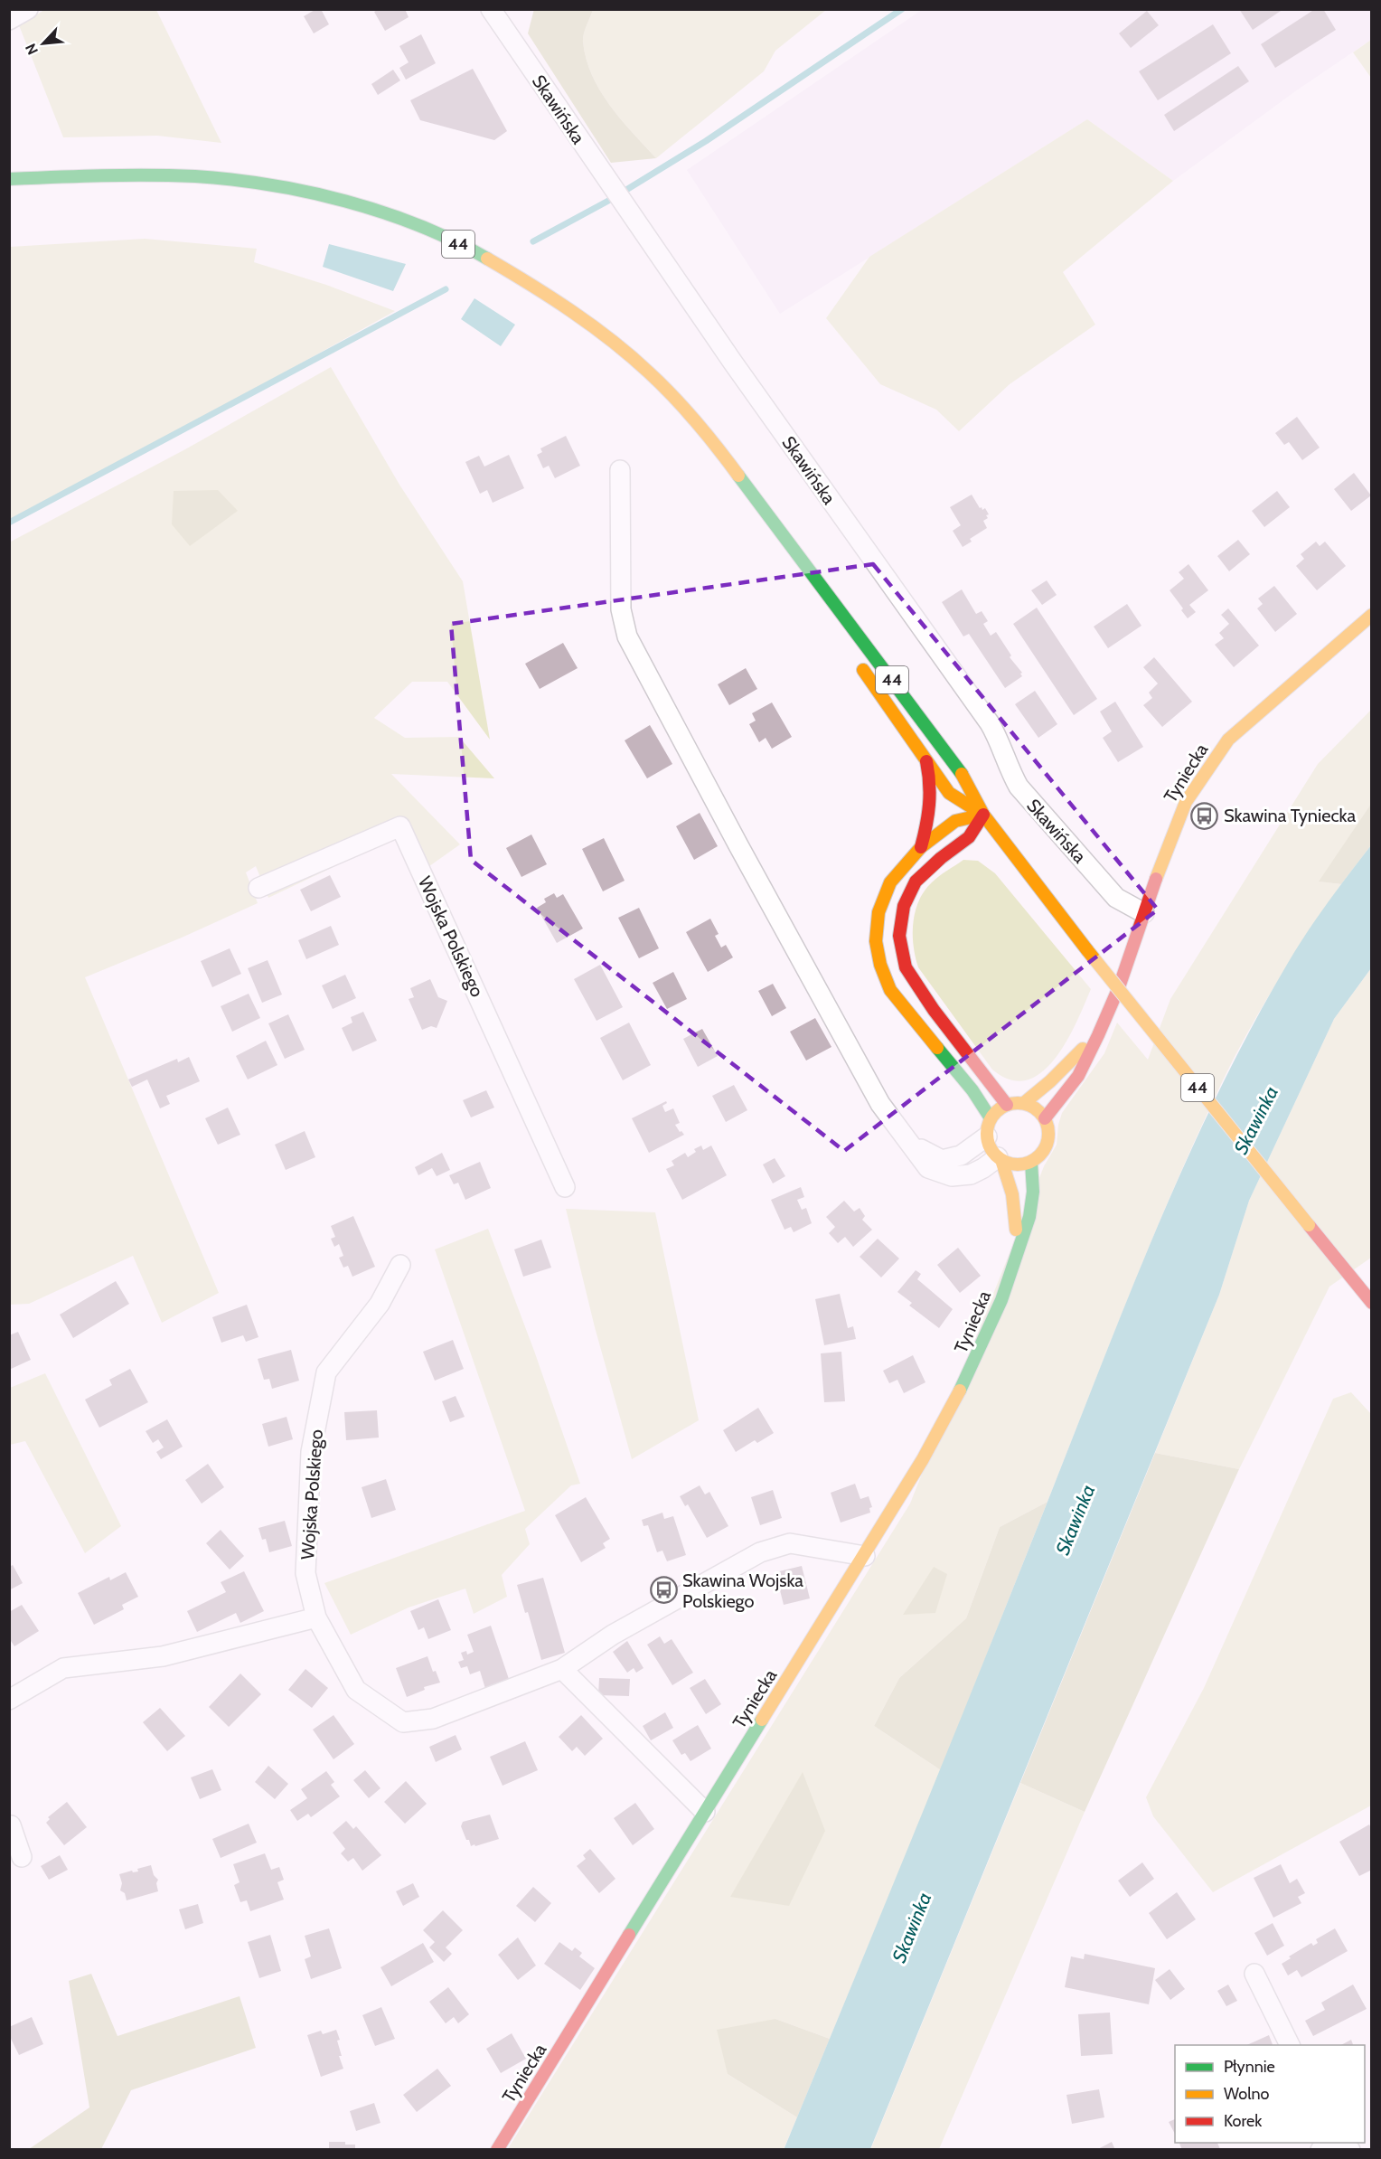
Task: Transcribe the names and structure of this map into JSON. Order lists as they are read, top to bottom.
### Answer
{
  "streets": {
    "street": [
      "Skawińska",
      "44",
      "Tyniecka",
      "Wojska Polskiego"
    ]
  },
  "crossings": [
    ["Skawińska", "Tyniecka"],
    ["Tyniecka", "Wojska Polskiego"]
  ],
  "water": ["Skawinka"],
  "places": {
    "bus stop": ["Skawina Tyniecka", "Skawina Wojska Polskiego"]
  },
  "legend": ["Płynnie", "Wolno", "Korek"],
  "north": "bottom left"
}
